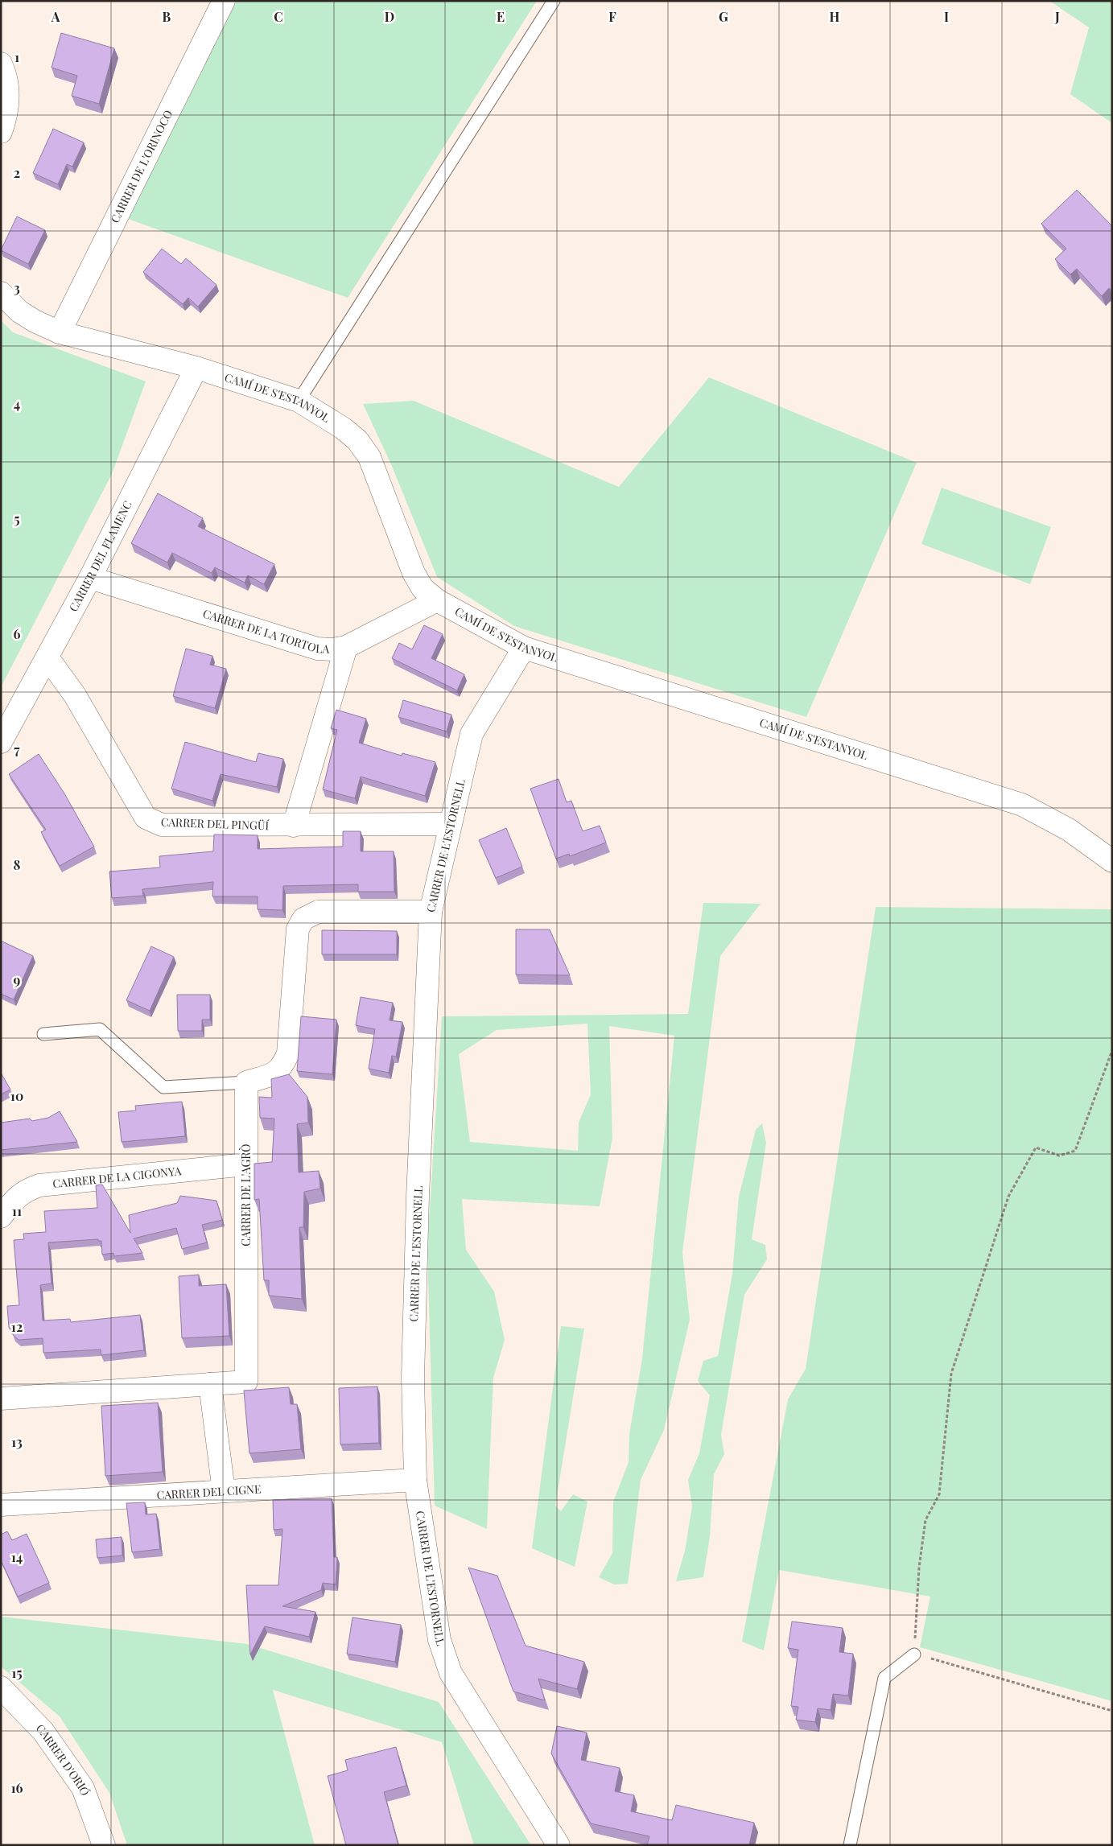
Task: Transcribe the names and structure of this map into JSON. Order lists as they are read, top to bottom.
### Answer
{
  "streets": {
    "street": [
      "CARRER DE L'ORINOCO",
      "CAMÍ DE S'ESTANYOL",
      "CARRER DEL FLAMENC",
      "CARRER DE LA TORTOLA",
      "CARRER DEL PINGÜÍ",
      "CARRER DE L'ESTORNELL",
      "CARRER DE LA CIGONYA",
      "CARRER DE L'AGRÒ",
      "CARRER DEL CIGNE",
      "CARRER D'ORIÓ"
    ]
  },
  "crossings": [
    ["CARRER DE L'ORINOCO", "CAMÍ DE S'ESTANYOL"],
    ["CAMÍ DE S'ESTANYOL", "CARRER DEL FLAMENC"],
    ["CAMÍ DE S'ESTANYOL", "CARRER DE LA TORTOLA"],
    ["CAMÍ DE S'ESTANYOL", "CARRER DE L'ESTORNELL"],
    ["CARRER DEL FLAMENC", "CARRER DE LA TORTOLA"],
    ["CARRER DEL FLAMENC", "CARRER DEL PINGÜÍ"],
    ["CARRER DEL PINGÜÍ", "CARRER DE L'ESTORNELL"],
    ["CARRER DE L'ESTORNELL", "CARRER DEL CIGNE"],
    ["CARRER DE LA CIGONYA", "CARRER DE L'AGRÒ"]
  ],
  "grid": {
    "columns": [
      "A",
      "B",
      "C",
      "D",
      "E",
      "F",
      "G",
      "H",
      "I",
      "J"
    ],
    "rows": [
      "1",
      "2",
      "3",
      "4",
      "5",
      "6",
      "7",
      "8",
      "9",
      "10",
      "11",
      "12",
      "13",
      "14",
      "15",
      "16"
    ]
  }
}
